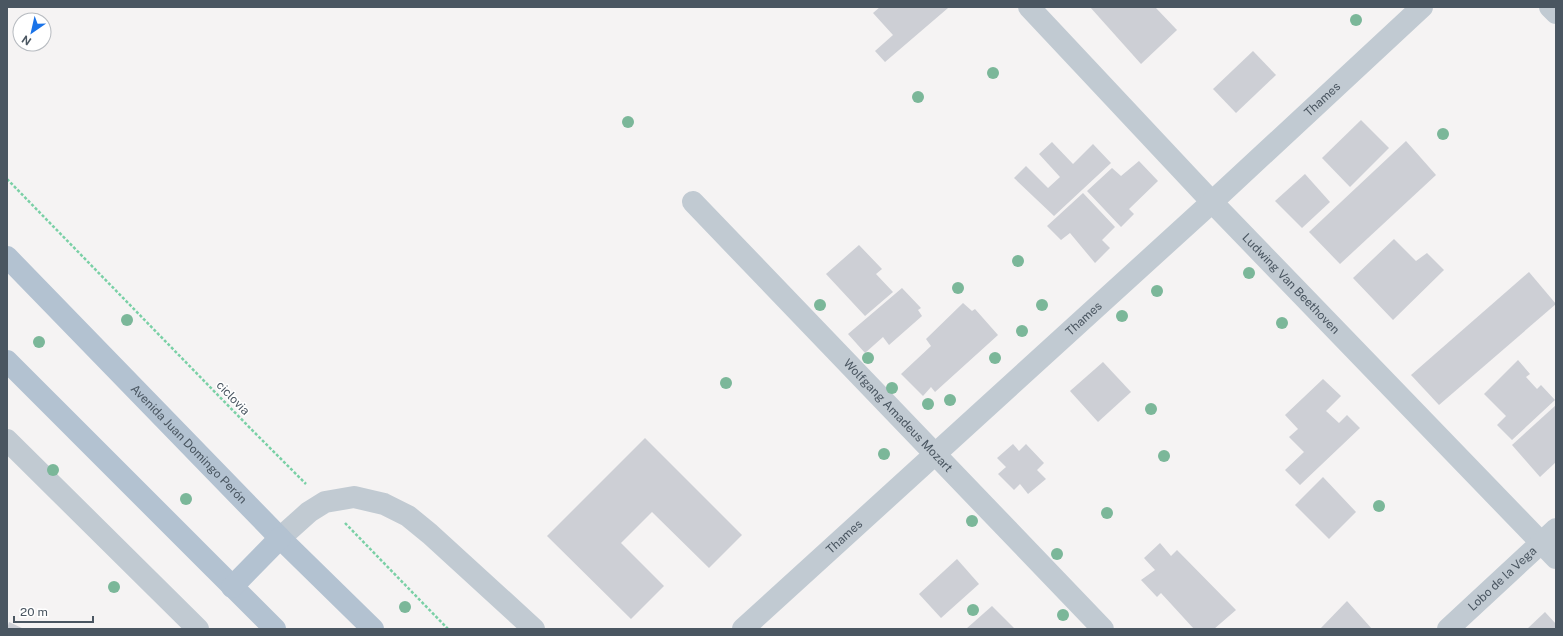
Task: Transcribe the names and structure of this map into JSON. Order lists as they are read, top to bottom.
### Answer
{
  "streets": {
    "main road": ["Avenida Juan Domingo Perón"],
    "street": [
      "Thames",
      "Ludwing Van Beethoven",
      "Wolfgang Amadeus Mozart",
      "Lobo de la Vega"
    ],
    "path": ["ciclovia"]
  },
  "crossings": [
    ["Thames", "Ludwing Van Beethoven"],
    ["Thames", "Wolfgang Amadeus Mozart"],
    ["Ludwing Van Beethoven", "Lobo de la Vega"]
  ],
  "scale_bar": "20 m",
  "north": "bottom left"
}
